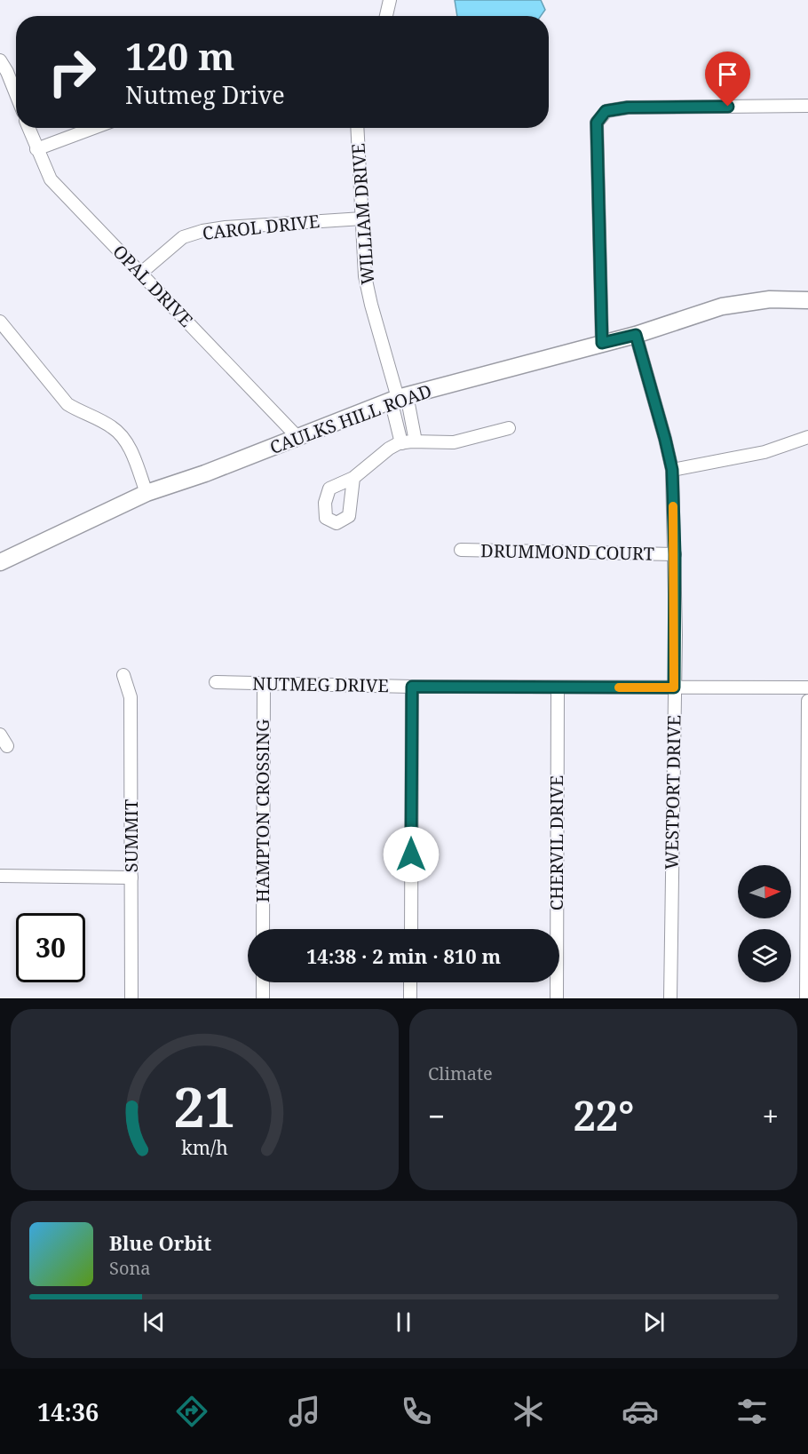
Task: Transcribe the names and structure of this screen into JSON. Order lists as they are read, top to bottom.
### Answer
{
  "streets": {
    "main road": ["CAULKS HILL ROAD"],
    "street": [
      "WILLIAM DRIVE",
      "CAROL DRIVE",
      "OPAL DRIVE",
      "DRUMMOND COURT",
      "NUTMEG DRIVE",
      "WESTPORT DRIVE",
      "HAMPTON CROSSING",
      "SUMMIT",
      "CHERVIL DRIVE"
    ]
  },
  "crossings": [
    ["WILLIAM DRIVE", "CAROL DRIVE"],
    ["WILLIAM DRIVE", "CAULKS HILL ROAD"],
    ["CAROL DRIVE", "OPAL DRIVE"],
    ["OPAL DRIVE", "CAULKS HILL ROAD"],
    ["CAULKS HILL ROAD", "WESTPORT DRIVE"],
    ["DRUMMOND COURT", "WESTPORT DRIVE"],
    ["NUTMEG DRIVE", "WESTPORT DRIVE"],
    ["NUTMEG DRIVE", "HAMPTON CROSSING"],
    ["NUTMEG DRIVE", "CHERVIL DRIVE"]
  ],
  "north": "right",
  "page": {
    "turn": ["120 m", "Nutmeg Drive"],
    "limit": "30",
    "trip": "14:38 · 2 min · 810 m",
    "tile": "Climate",
    "heat": ["−", "22°", "+"],
    "song": ["Blue Orbit", "Sona"],
    "tabs": "14:36",
    "gauge": ["21", "km/h"]
  }
}
